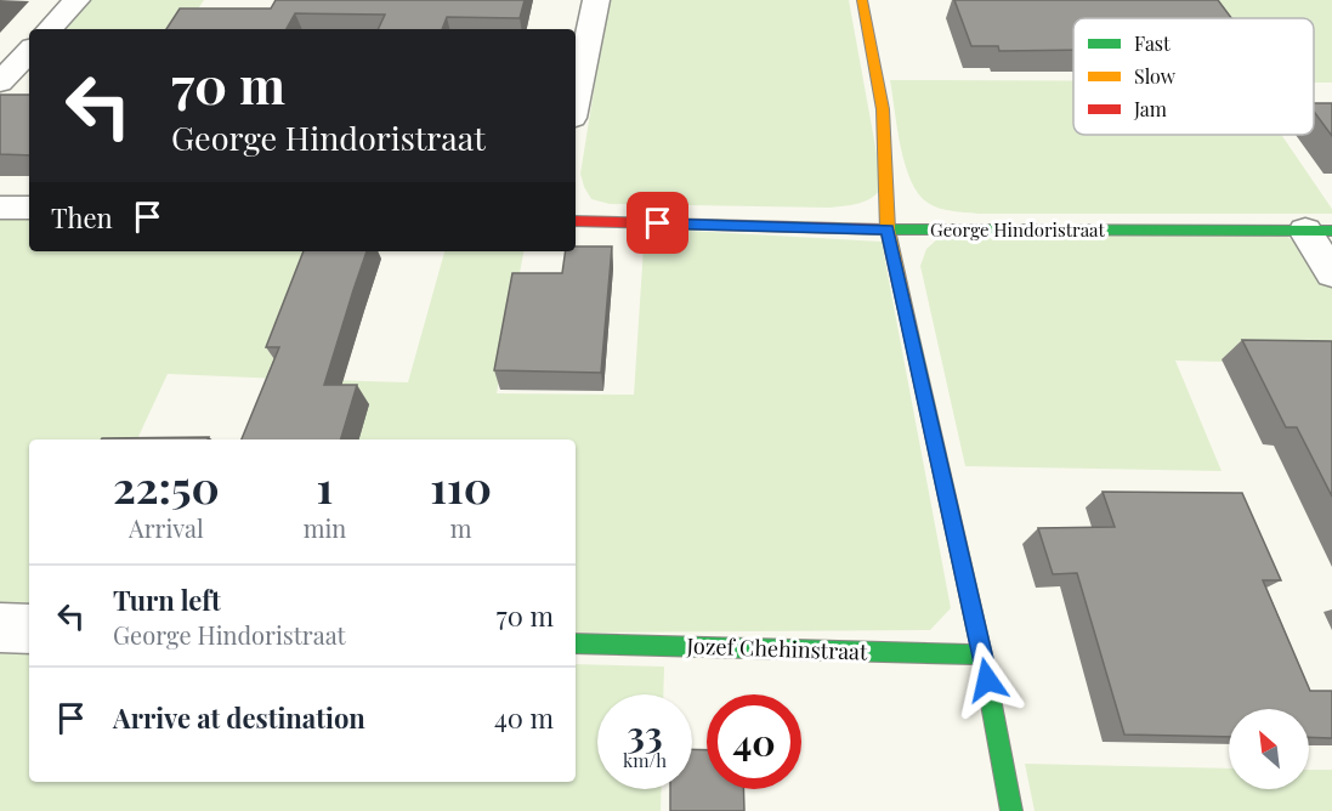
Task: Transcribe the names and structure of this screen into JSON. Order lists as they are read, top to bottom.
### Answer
{
  "streets": {
    "street": ["George Hindoristraat", "Jozef Chehinstraat"]
  },
  "legend": ["Fast", "Slow", "Jam"],
  "north": "top left",
  "page": {
    "turn": ["70 m", "George Hindoristraat"],
    "then": "Then",
    "eta": [
      "22:50",
      "Arrival",
      "1",
      "min",
      "110",
      "m"
    ],
    "list": [
      {
        "name": "Turn left",
        "note": "George Hindoristraat",
        "value": "70 m"
      },
      {
        "name": "Arrive at destination",
        "value": "40 m"
      }
    ],
    "speed": "33 km/h",
    "limit": "40"
  }
}
